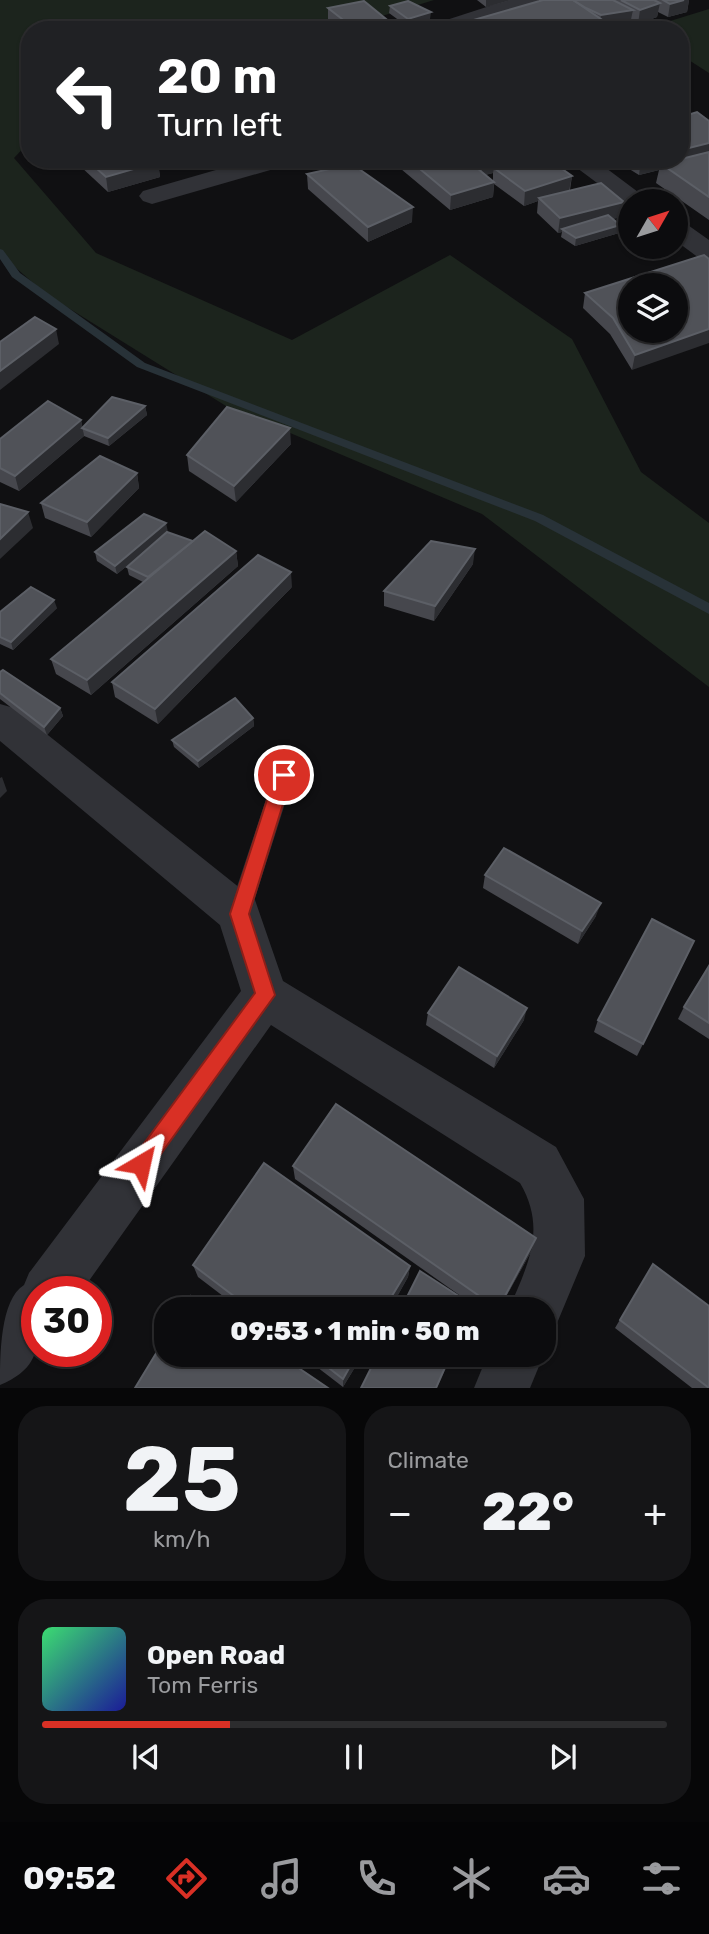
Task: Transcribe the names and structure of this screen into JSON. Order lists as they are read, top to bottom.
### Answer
{
  "north": "top right",
  "page": {
    "turn": ["20 m", "Turn left"],
    "limit": "30",
    "trip": "09:53 · 1 min · 50 m",
    "tile": [
      ["25", "km/h"],
      "Climate"
    ],
    "heat": ["−", "22°", "+"],
    "song": ["Open Road", "Tom Ferris"],
    "tabs": "09:52"
  }
}
